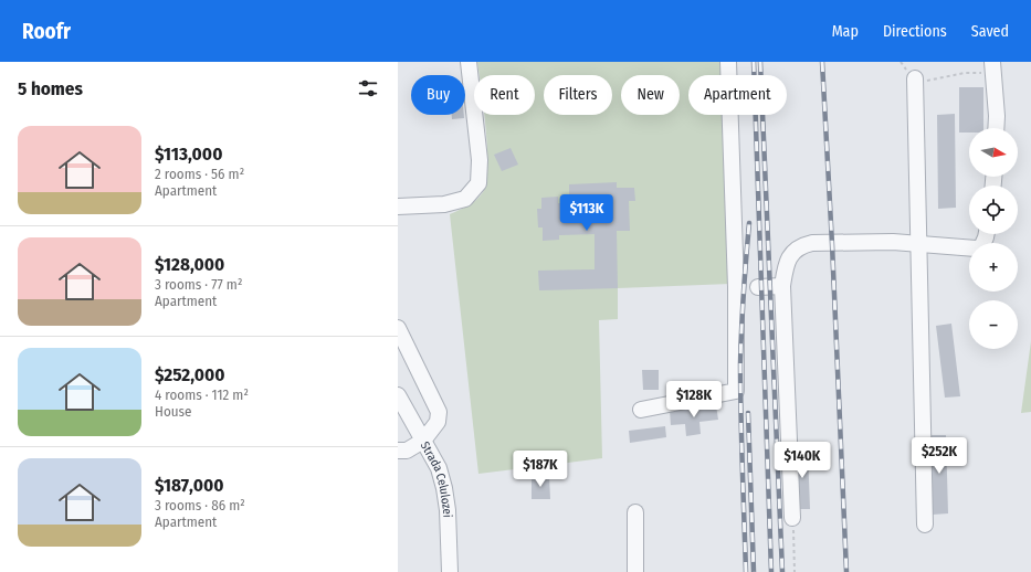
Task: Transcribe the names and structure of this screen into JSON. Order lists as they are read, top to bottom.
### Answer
{
  "streets": {
    "lane": ["Strada Celulozei"]
  },
  "north": "right",
  "page": {
    "header": "Roofr",
    "nav": ["Map", "Directions", "Saved"],
    "heading": "5 homes",
    "chip": [
      "Buy",
      "Rent",
      "Filters",
      "New",
      "Apartment"
    ],
    "list": [
      {
        "name": "$113,000",
        "note": "2 rooms · 56 m² · Apartment"
      },
      {
        "name": "$128,000",
        "note": "3 rooms · 77 m² · Apartment"
      },
      {
        "name": "$252,000",
        "note": "4 rooms · 112 m² · House"
      },
      {
        "name": "$187,000",
        "note": "3 rooms · 86 m² · Apartment"
      }
    ],
    "map_buttons": ["+", "−"],
    "price": [
      "$113K",
      "$128K",
      "$252K",
      "$140K",
      "$187K"
    ]
  }
}
